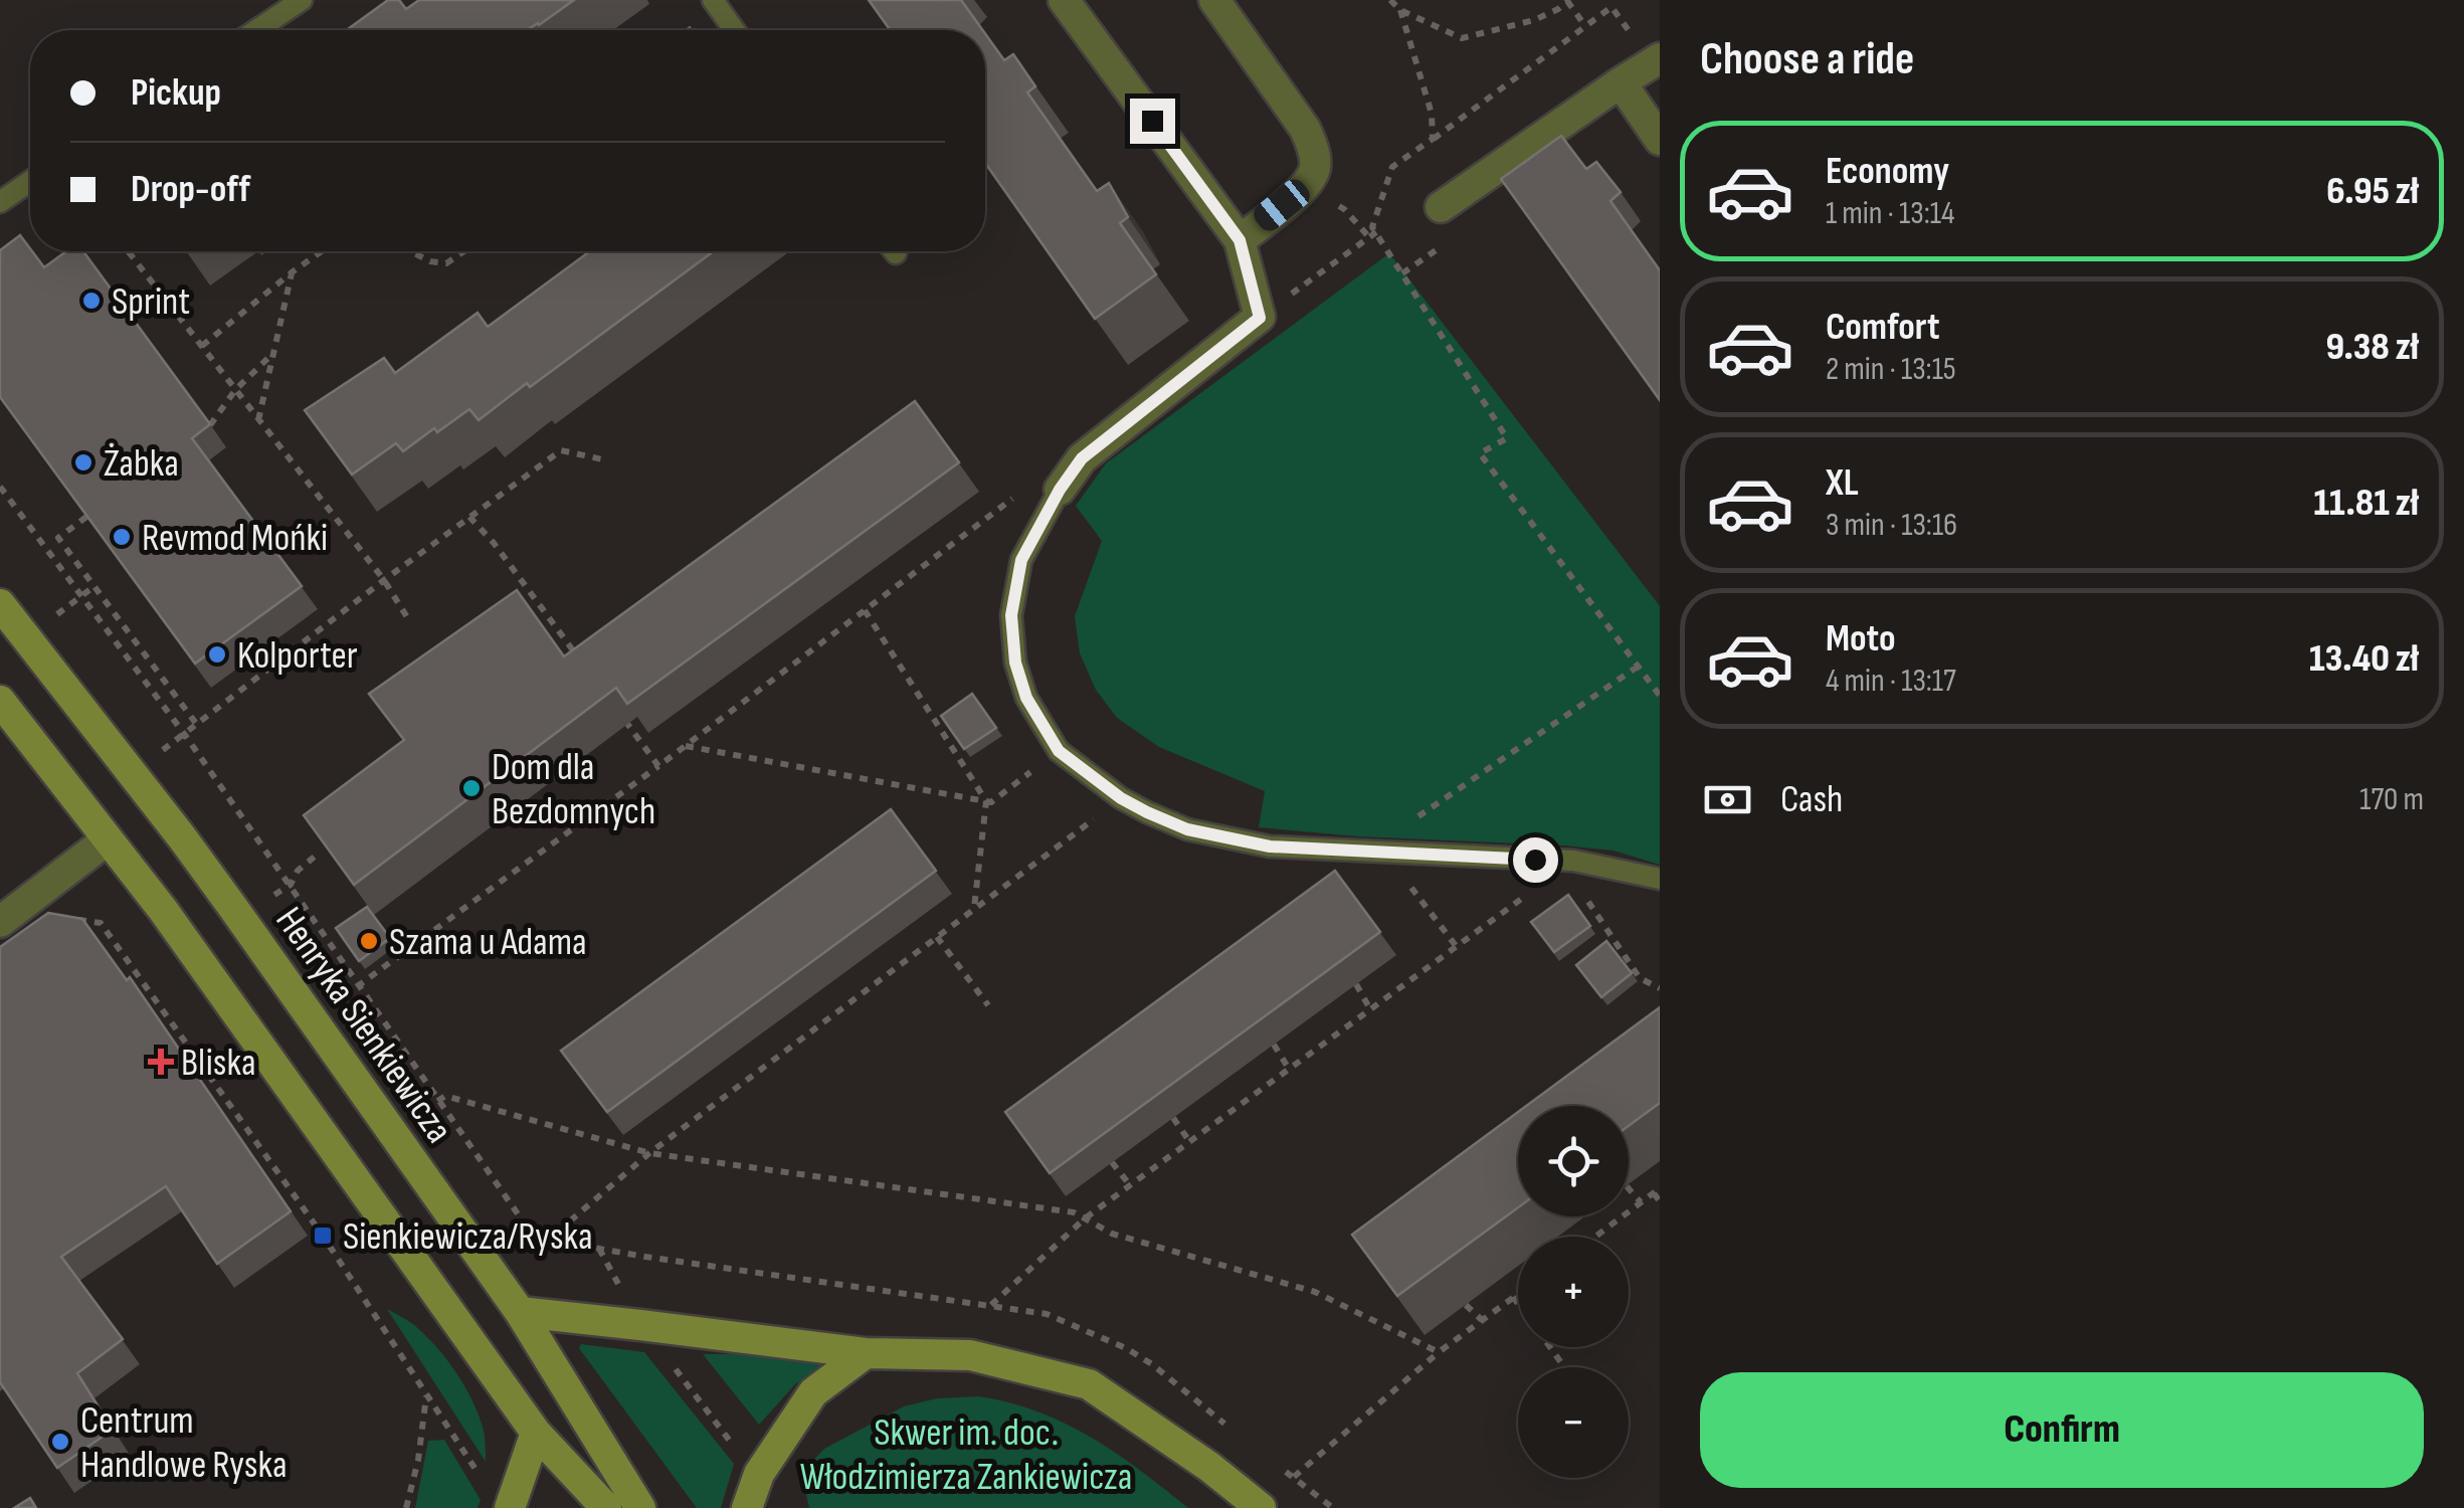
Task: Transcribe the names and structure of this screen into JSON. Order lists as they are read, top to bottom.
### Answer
{
  "streets": {
    "main road": ["Henryka Sienkiewicza"]
  },
  "parks": ["Skwer im. doc. Włodzimierza Zankiewicza"],
  "places": {
    "other": [
      "Sprint",
      "Żabka",
      "Revmod Mońki",
      "Kolporter",
      "Dom dla Bezdomnych",
      "Szama u Adama",
      "Centrum Handlowe Ryska"
    ],
    "health": ["Bliska"],
    "transit": ["Sienkiewicza/Ryska"]
  },
  "page": {
    "heading": "Choose a ride",
    "banner": ["Pickup", "Drop-off"],
    "list": [
      {
        "name": "Economy",
        "note": "1 min · 13:14",
        "value": "6.95 zł"
      },
      {
        "name": "Comfort",
        "note": "2 min · 13:15",
        "value": "9.38 zł"
      },
      {
        "name": "XL",
        "note": "3 min · 13:16",
        "value": "11.81 zł"
      },
      {
        "name": "Moto",
        "note": "4 min · 13:17",
        "value": "13.40 zł"
      }
    ],
    "pay": ["Cash", "170 m"],
    "map_buttons": ["+", "−"],
    "buttons": "Confirm"
  }
}
